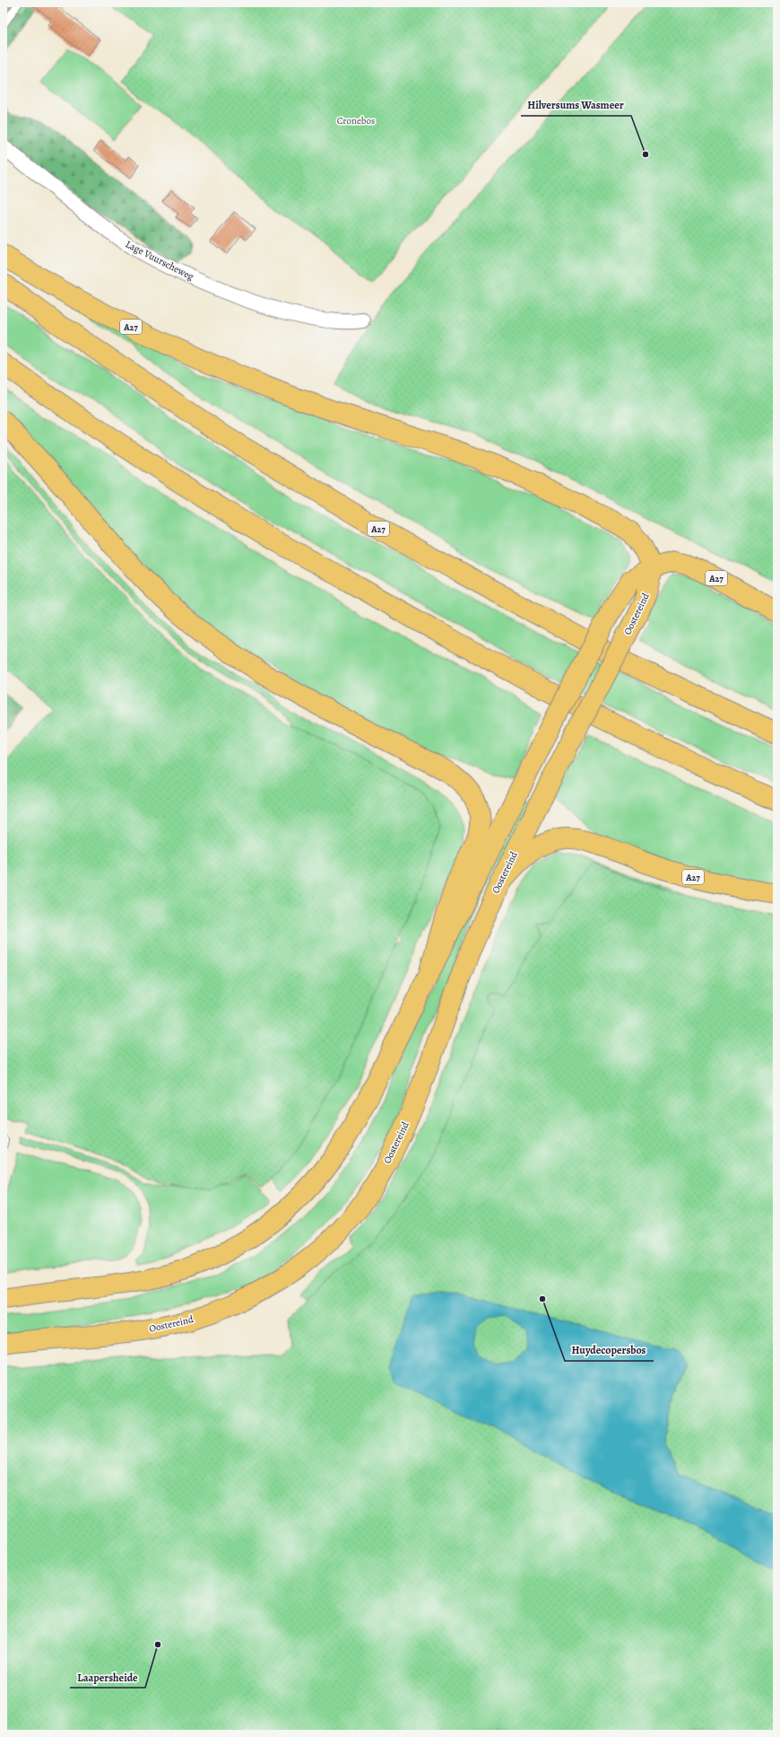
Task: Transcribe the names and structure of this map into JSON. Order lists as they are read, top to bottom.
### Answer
{
  "streets": {
    "main road": ["A27", "Oostereind"],
    "street": ["Lage Vuurscheweg"]
  },
  "crossings": [
    ["A27", "Oostereind"]
  ],
  "parks": ["Cronebos"],
  "places": ["Hilversums Wasmeer", "Huydecopersbos", "Laapersheide"]
}
